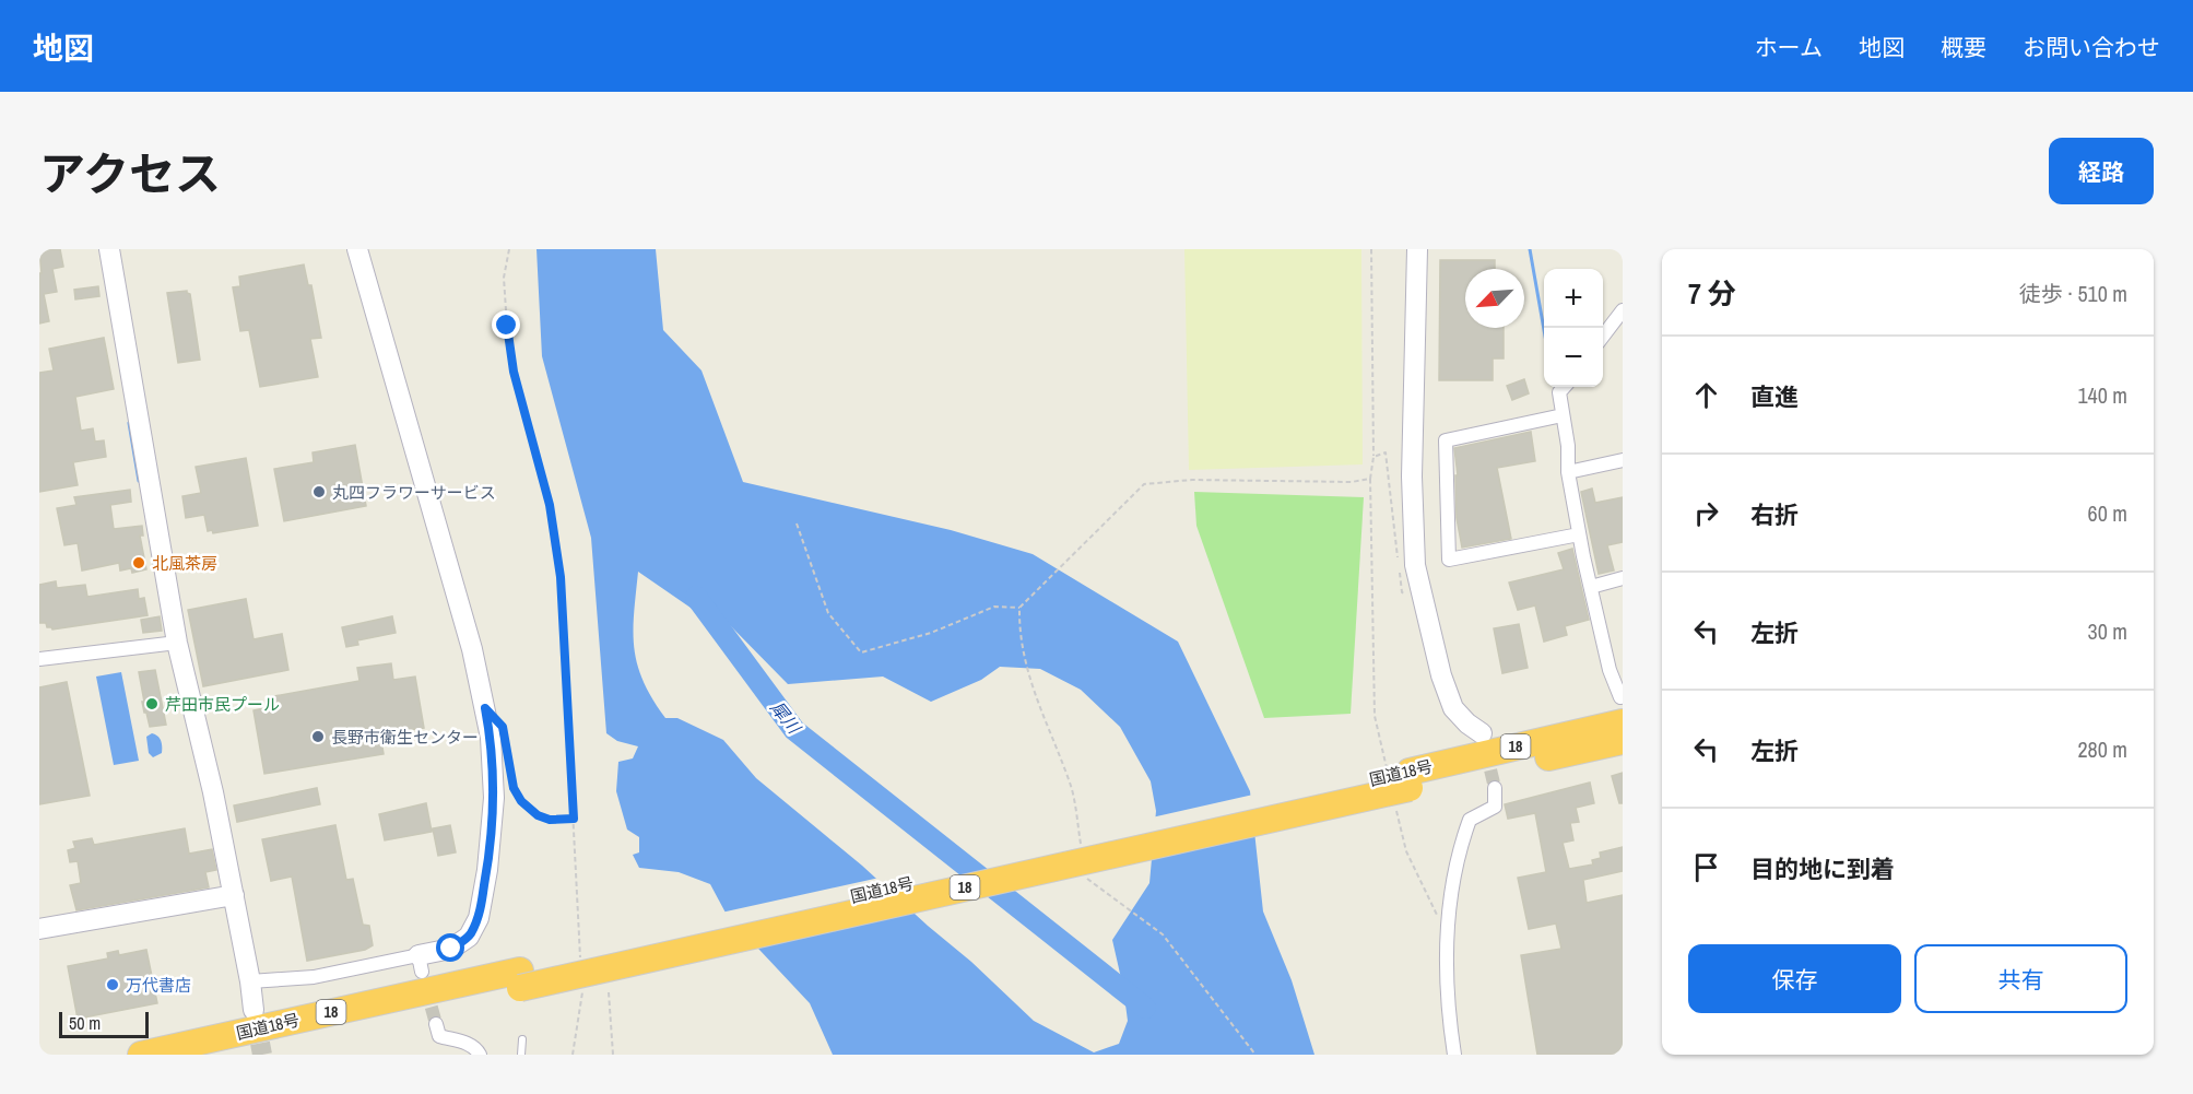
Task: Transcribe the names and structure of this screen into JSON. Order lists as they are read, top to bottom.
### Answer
{
  "streets": {
    "highway": ["18", "国道18号"]
  },
  "water": ["犀川"],
  "places": [
    "丸四フラワーサービス",
    "北風茶房",
    "芹田市民プール",
    "長野市衛生センター",
    "万代書店"
  ],
  "scale_bar": "50 m",
  "north": "bottom left",
  "page": {
    "header": "地図",
    "nav": [
      "ホーム",
      "地図",
      "概要",
      "お問い合わせ"
    ],
    "title": "アクセス",
    "buttons": [
      "経路",
      ["保存", "共有"]
    ],
    "heading": ["7 分", "徒歩 · 510 m"],
    "map_buttons": ["+", "−"],
    "list": [
      ["直進", "140 m"],
      ["右折", "60 m"],
      ["左折", "30 m"],
      ["左折", "280 m"],
      "目的地に到着"
    ],
    "scale": "50 m"
  }
}
